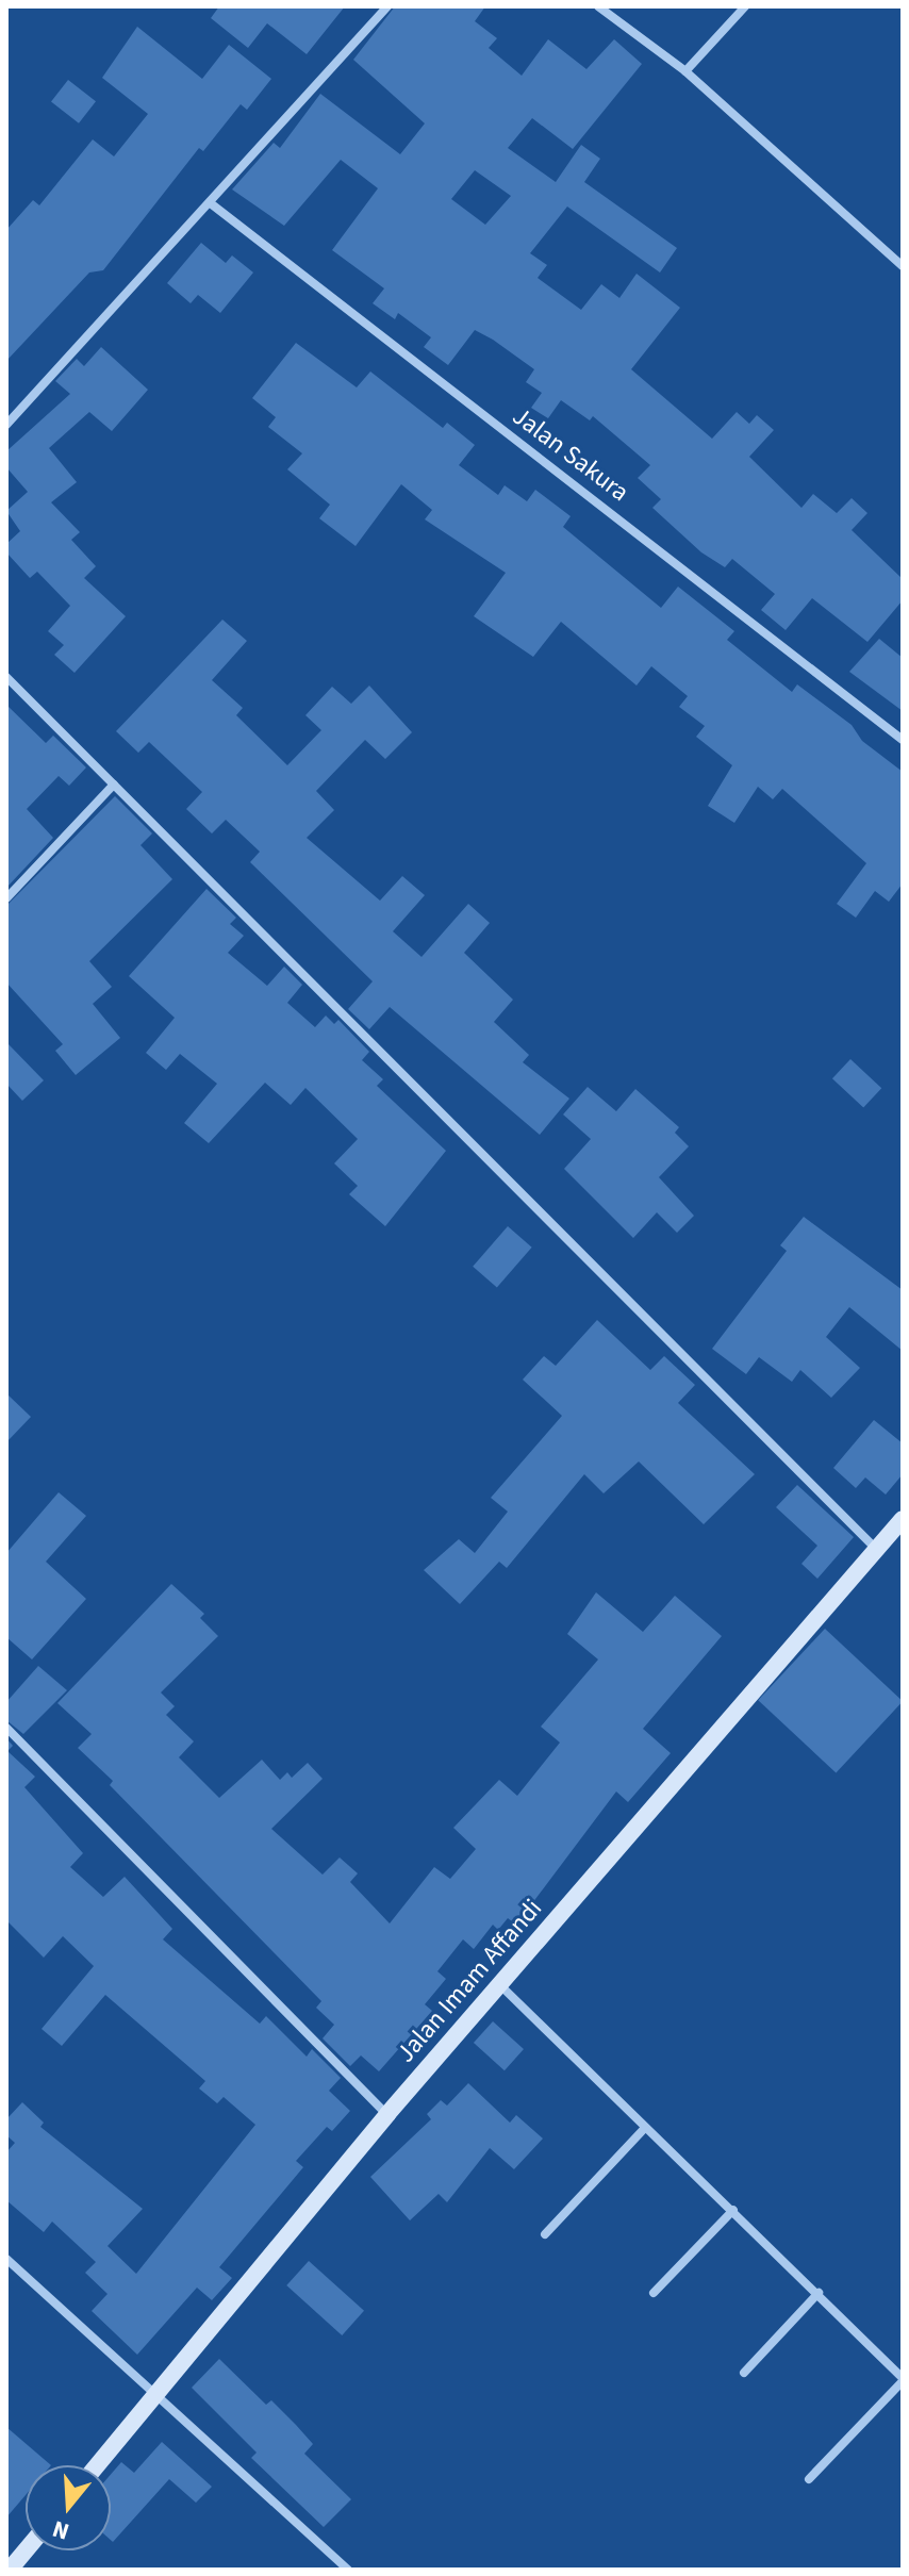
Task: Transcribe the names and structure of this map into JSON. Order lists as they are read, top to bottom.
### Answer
{
  "streets": {
    "street": ["Jalan Sakura", "Jalan Imam Affandi"]
  },
  "north": "bottom"
}
